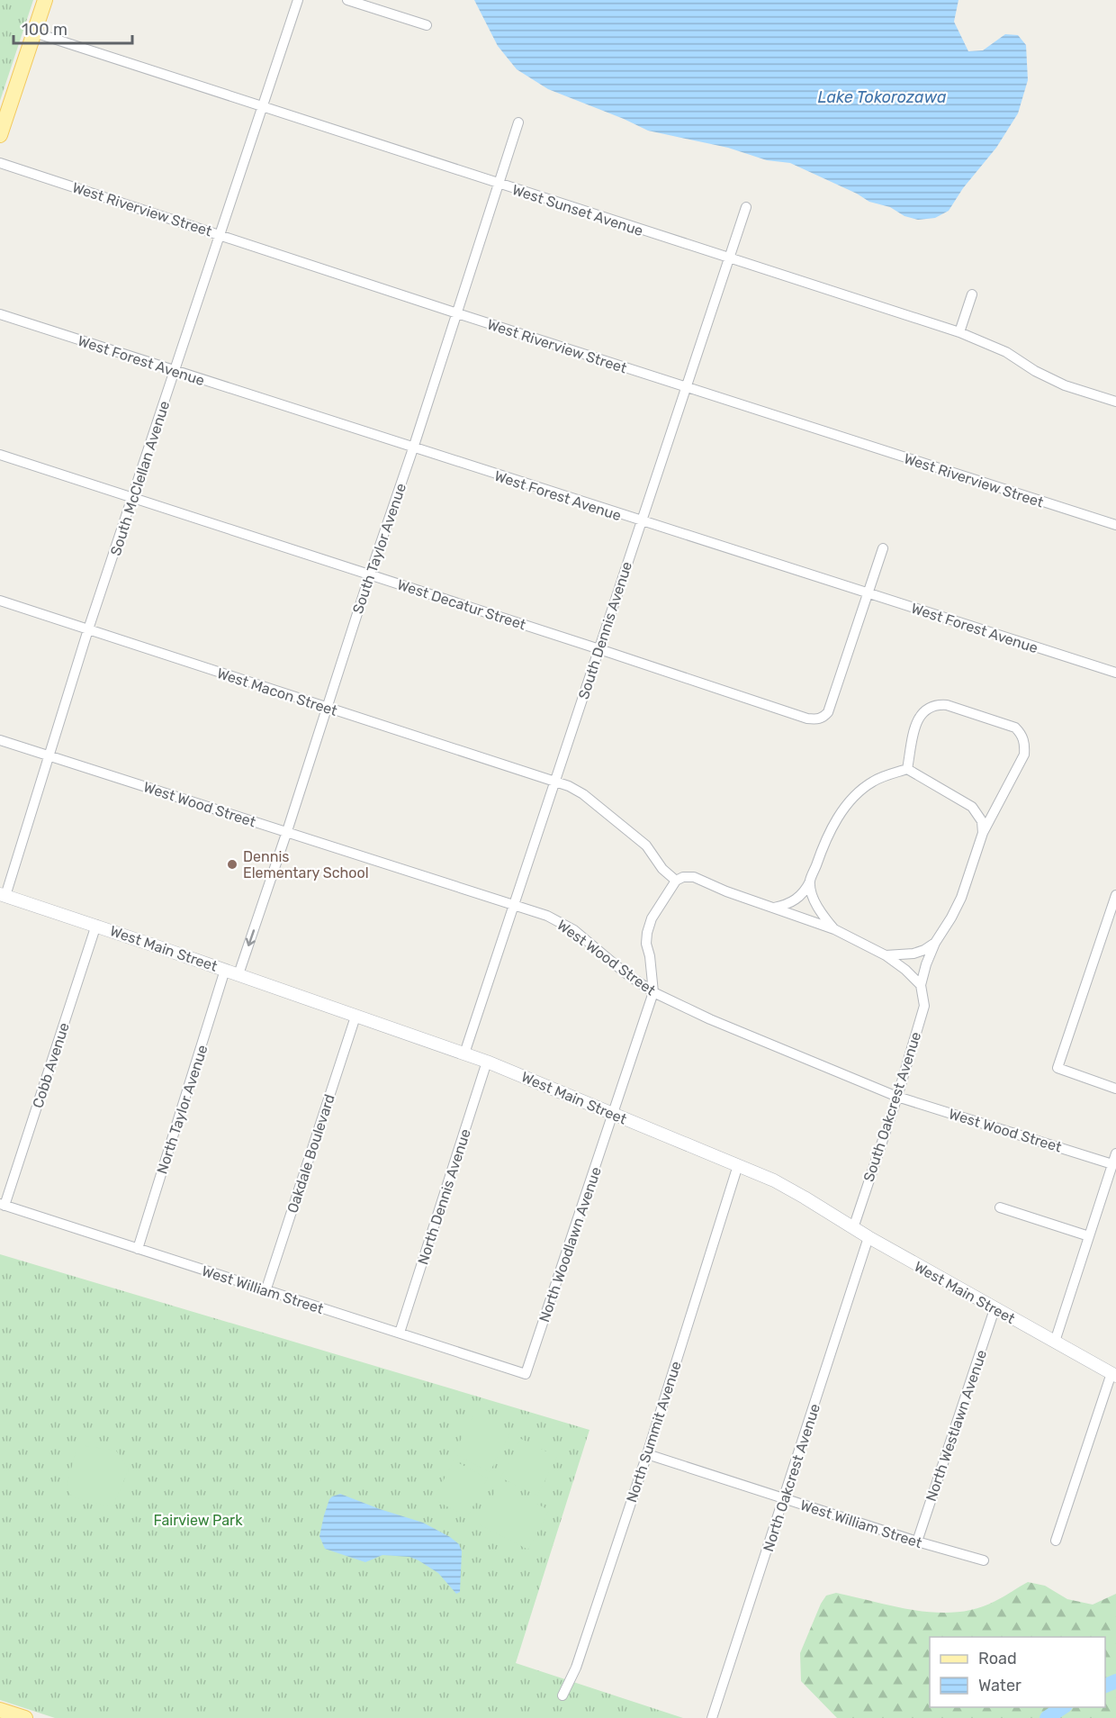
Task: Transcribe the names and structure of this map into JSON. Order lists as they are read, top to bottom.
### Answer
{
  "streets": {
    "street": [
      "West Riverview Street",
      "West Sunset Avenue",
      "West Forest Avenue",
      "South McClellan Avenue",
      "South Taylor Avenue",
      "West Decatur Street",
      "South Dennis Avenue",
      "West Macon Street",
      "West Wood Street",
      "West Main Street",
      "Cobb Avenue",
      "South Oakcrest Avenue",
      "North Taylor Avenue",
      "Oakdale Boulevard",
      "North Dennis Avenue",
      "North Woodlawn Avenue",
      "West William Street",
      "North Westlawn Avenue",
      "North Summit Avenue",
      "North Oakcrest Avenue"
    ]
  },
  "crossings": [
    ["West Riverview Street", "South McClellan Avenue"],
    ["West Riverview Street", "South Taylor Avenue"],
    ["West Riverview Street", "South Dennis Avenue"],
    ["West Sunset Avenue", "South McClellan Avenue"],
    ["West Sunset Avenue", "South Taylor Avenue"],
    ["West Sunset Avenue", "South Dennis Avenue"],
    ["West Forest Avenue", "South McClellan Avenue"],
    ["West Forest Avenue", "South Taylor Avenue"],
    ["West Forest Avenue", "West Decatur Street"],
    ["West Forest Avenue", "South Dennis Avenue"],
    ["South McClellan Avenue", "West Decatur Street"],
    ["South McClellan Avenue", "West Macon Street"],
    ["South McClellan Avenue", "West Wood Street"],
    ["South McClellan Avenue", "West Main Street"],
    ["South Taylor Avenue", "West Decatur Street"],
    ["South Taylor Avenue", "West Macon Street"],
    ["South Taylor Avenue", "West Wood Street"],
    ["South Taylor Avenue", "West Main Street"],
    ["West Decatur Street", "South Dennis Avenue"],
    ["South Dennis Avenue", "West Macon Street"],
    ["South Dennis Avenue", "West Wood Street"],
    ["South Dennis Avenue", "West Main Street"],
    ["West Wood Street", "South Oakcrest Avenue"],
    ["West Wood Street", "North Woodlawn Avenue"],
    ["West Main Street", "Cobb Avenue"],
    ["West Main Street", "South Oakcrest Avenue"],
    ["West Main Street", "North Taylor Avenue"],
    ["West Main Street", "Oakdale Boulevard"],
    ["West Main Street", "North Dennis Avenue"],
    ["West Main Street", "North Woodlawn Avenue"],
    ["West Main Street", "North Westlawn Avenue"],
    ["West Main Street", "North Summit Avenue"],
    ["West Main Street", "North Oakcrest Avenue"],
    ["Cobb Avenue", "West William Street"],
    ["North Taylor Avenue", "West William Street"],
    ["Oakdale Boulevard", "West William Street"],
    ["North Dennis Avenue", "West William Street"],
    ["North Woodlawn Avenue", "West William Street"],
    ["West William Street", "North Westlawn Avenue"],
    ["West William Street", "North Summit Avenue"],
    ["West William Street", "North Oakcrest Avenue"]
  ],
  "water": ["Lake Tokorozawa"],
  "parks": ["Fairview Park"],
  "places": ["Dennis Elementary School"],
  "legend": ["Road", "Water"],
  "scale_bar": "100 m"
}
